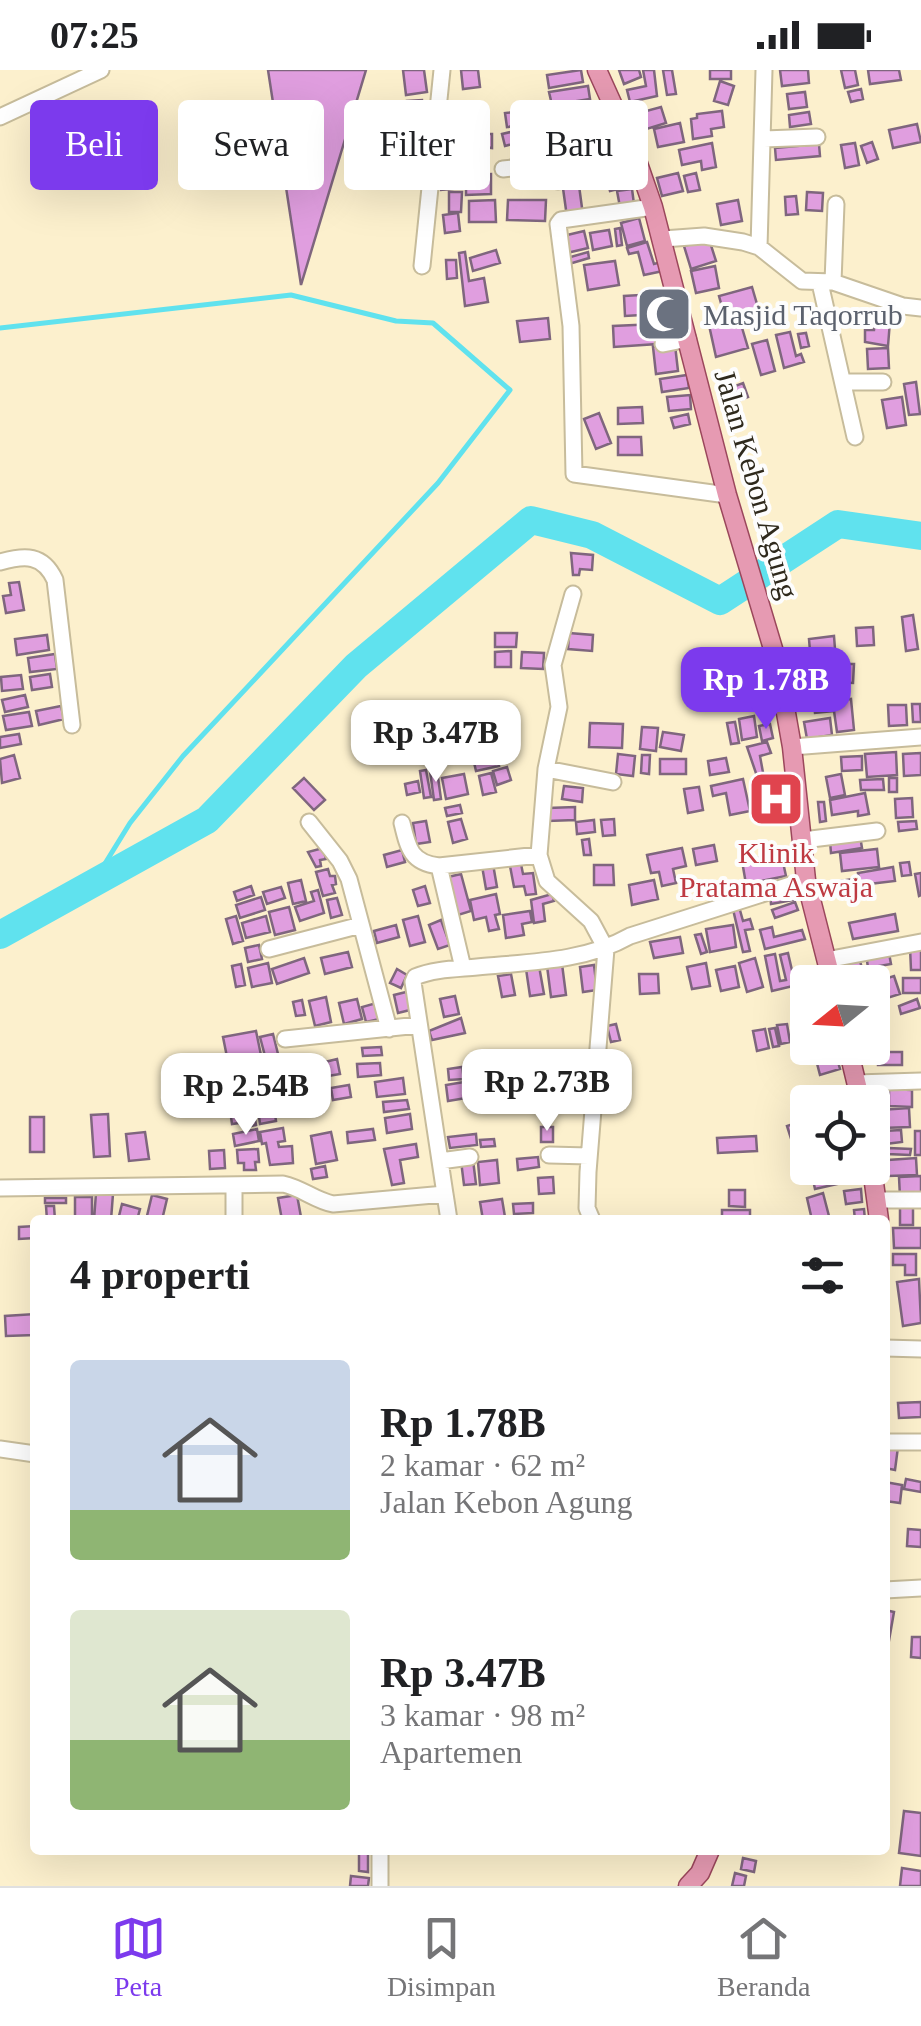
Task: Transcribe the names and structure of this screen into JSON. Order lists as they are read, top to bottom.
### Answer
{
  "streets": {
    "main road": ["Jalan Kebon Agung"]
  },
  "places": {
    "mosque": ["Masjid Taqorrub"],
    "hospital": ["Klinik Pratama Aswaja"]
  },
  "north": "left",
  "page": {
    "status": "07:25",
    "chip": [
      "Beli",
      "Sewa",
      "Filter",
      "Baru"
    ],
    "price": [
      "Rp 1.78B",
      "Rp 3.47B",
      "Rp 2.73B",
      "Rp 2.54B"
    ],
    "heading": "4 properti",
    "list": [
      {
        "name": "Rp 1.78B",
        "note": "2 kamar · 62 m² · Jalan Kebon Agung"
      },
      {
        "name": "Rp 3.47B",
        "note": "3 kamar · 98 m² · Apartemen"
      }
    ],
    "tabs": ["Peta", "Disimpan", "Beranda"]
  }
}
